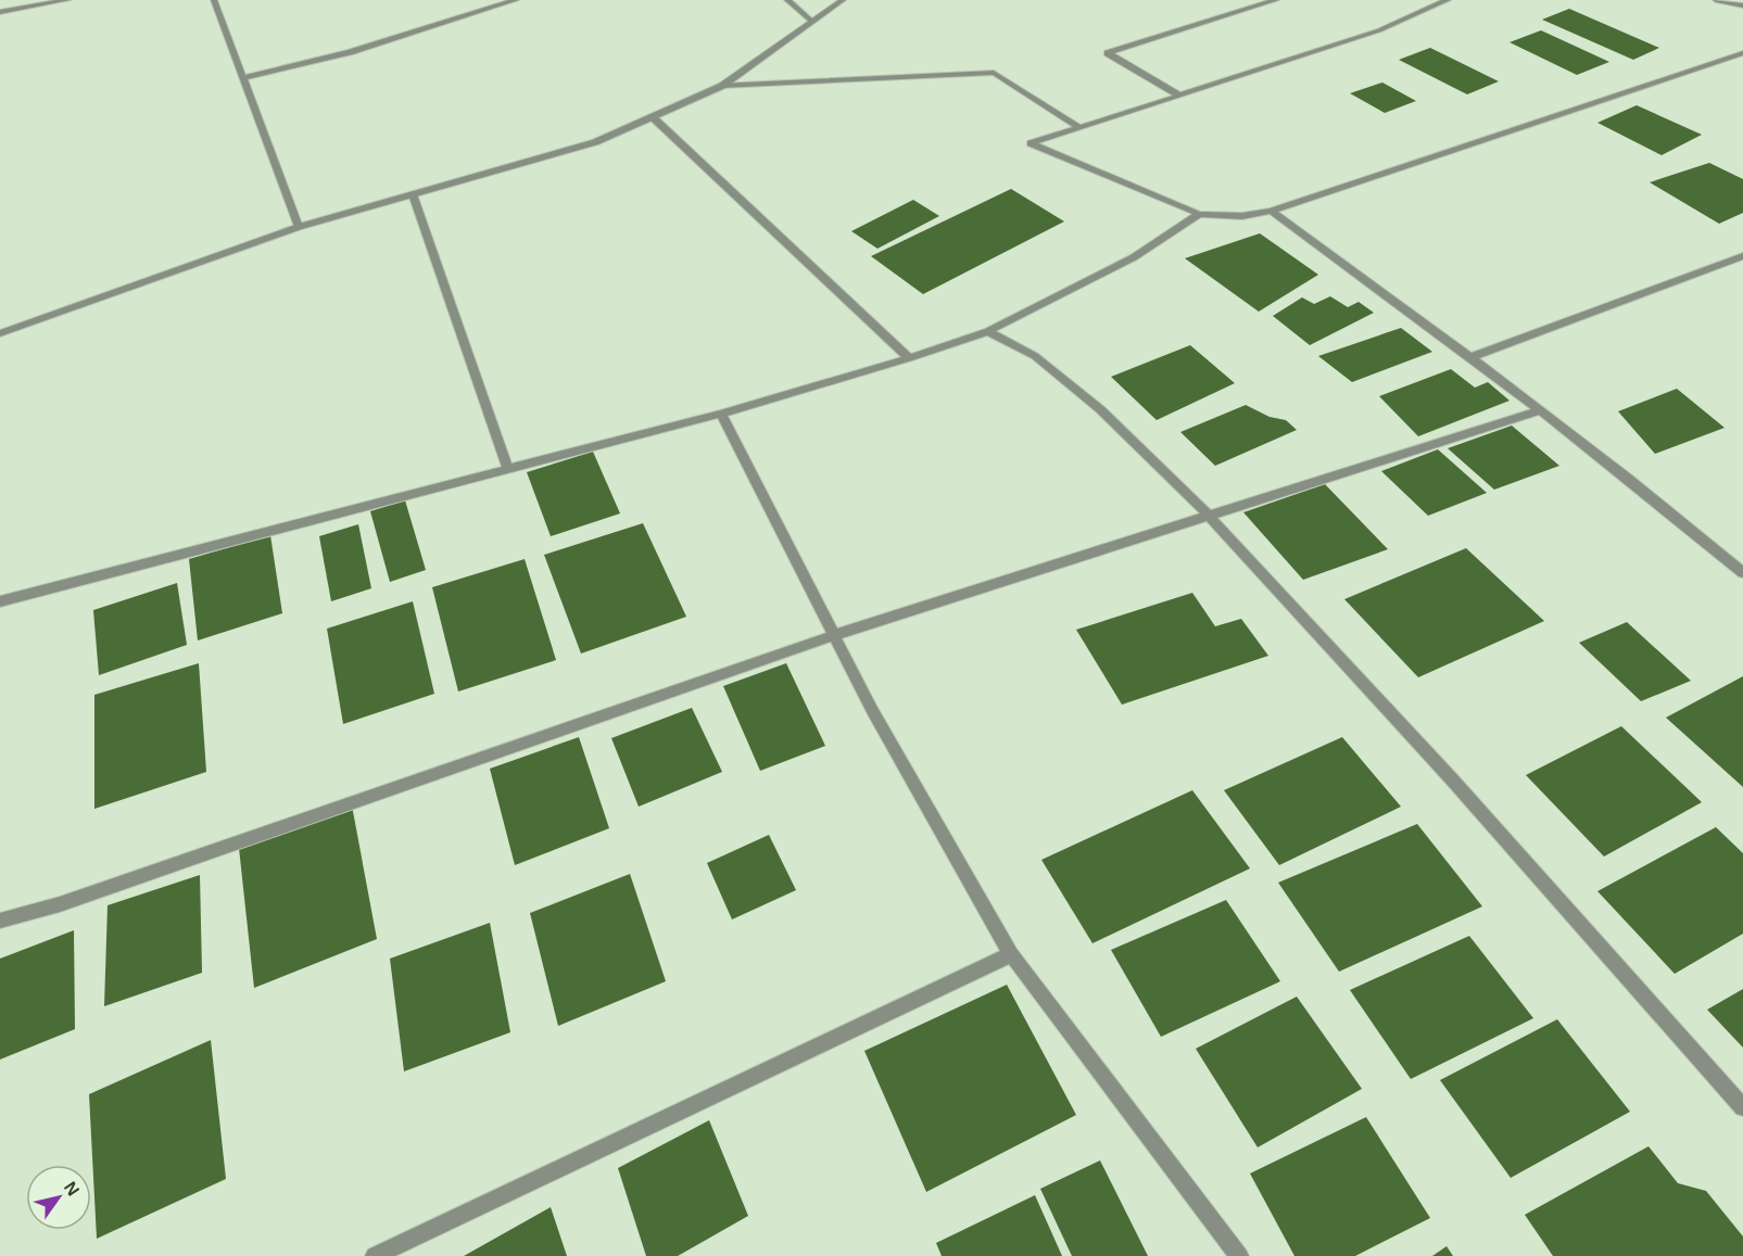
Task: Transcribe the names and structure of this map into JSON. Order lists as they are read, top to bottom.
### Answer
{
  "north": "top right"
}
